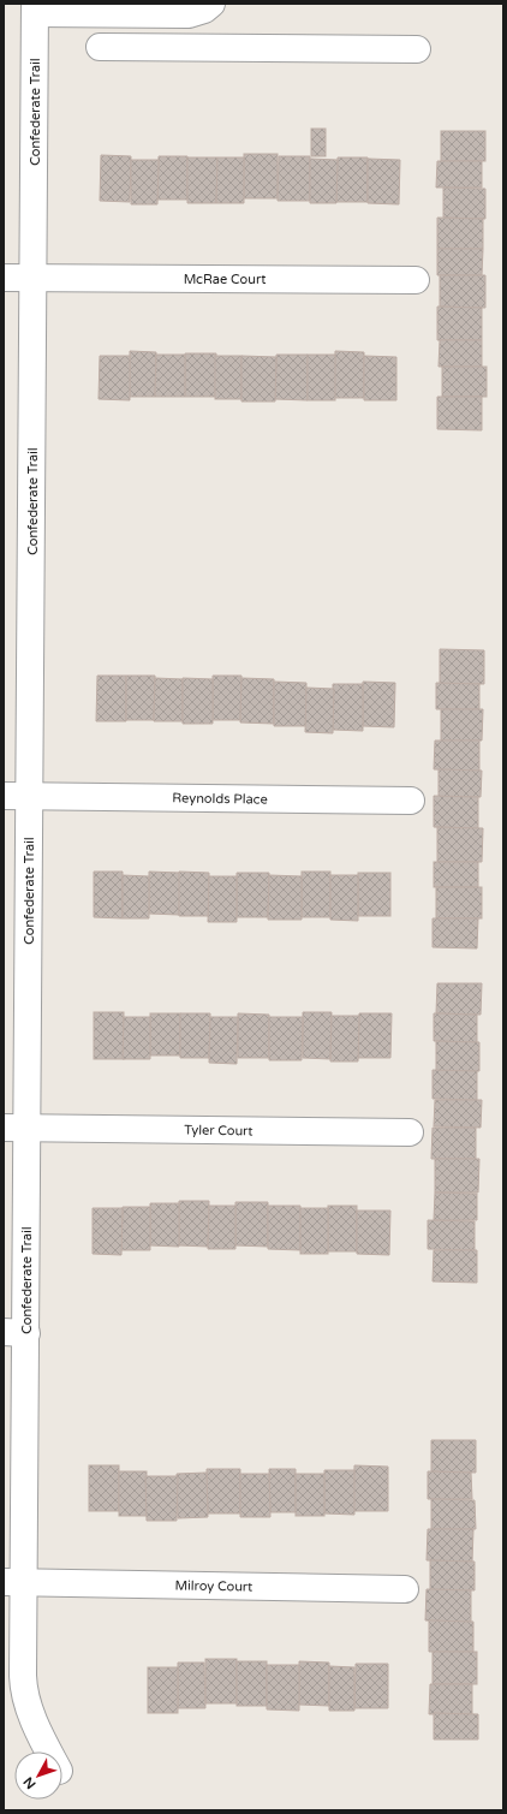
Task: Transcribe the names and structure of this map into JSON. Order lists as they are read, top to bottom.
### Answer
{
  "streets": {
    "street": [
      "Confederate Trail",
      "McRae Court",
      "Reynolds Place",
      "Tyler Court",
      "Milroy Court"
    ]
  },
  "crossings": [
    ["Confederate Trail", "McRae Court"],
    ["Confederate Trail", "Reynolds Place"],
    ["Confederate Trail", "Tyler Court"],
    ["Confederate Trail", "Milroy Court"]
  ],
  "north": "bottom left"
}
